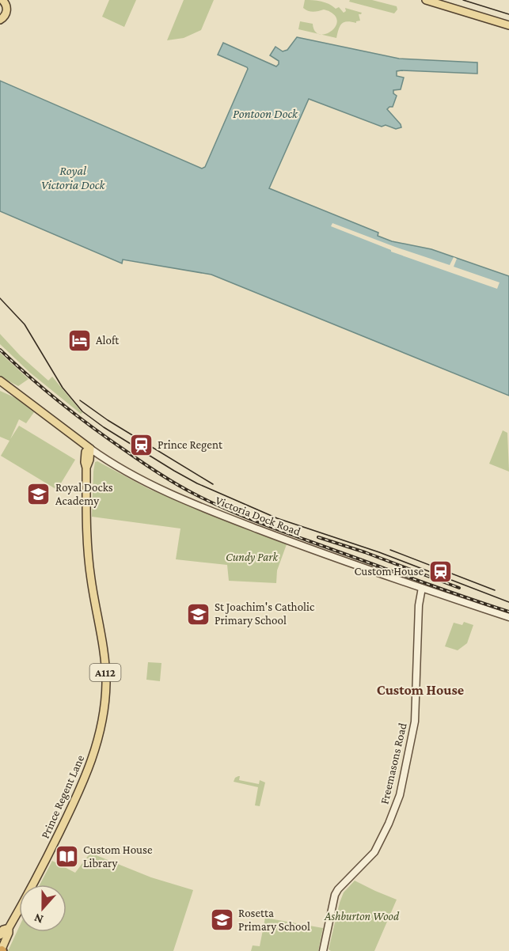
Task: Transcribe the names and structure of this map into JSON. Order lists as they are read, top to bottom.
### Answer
{
  "streets": {
    "main road": ["Victoria Dock Road", "A112", "Prince Regent Lane"],
    "street": ["Freemasons Road"]
  },
  "crossings": [
    ["Victoria Dock Road", "Freemasons Road"],
    ["Victoria Dock Road", "Prince Regent Lane"]
  ],
  "districts": ["Custom House"],
  "water": ["Pontoon Dock", "Royal Victoria Dock"],
  "parks": ["Cundy Park", "Ashburton Wood"],
  "places": {
    "hotel": ["Aloft"],
    "station": ["Prince Regent", "Custom House"],
    "school or university": ["Royal Docks Academy", "St Joachim's Catholic Primary School", "Rosetta Primary School"],
    "library": ["Custom House Library"]
  },
  "north": "bottom"
}
